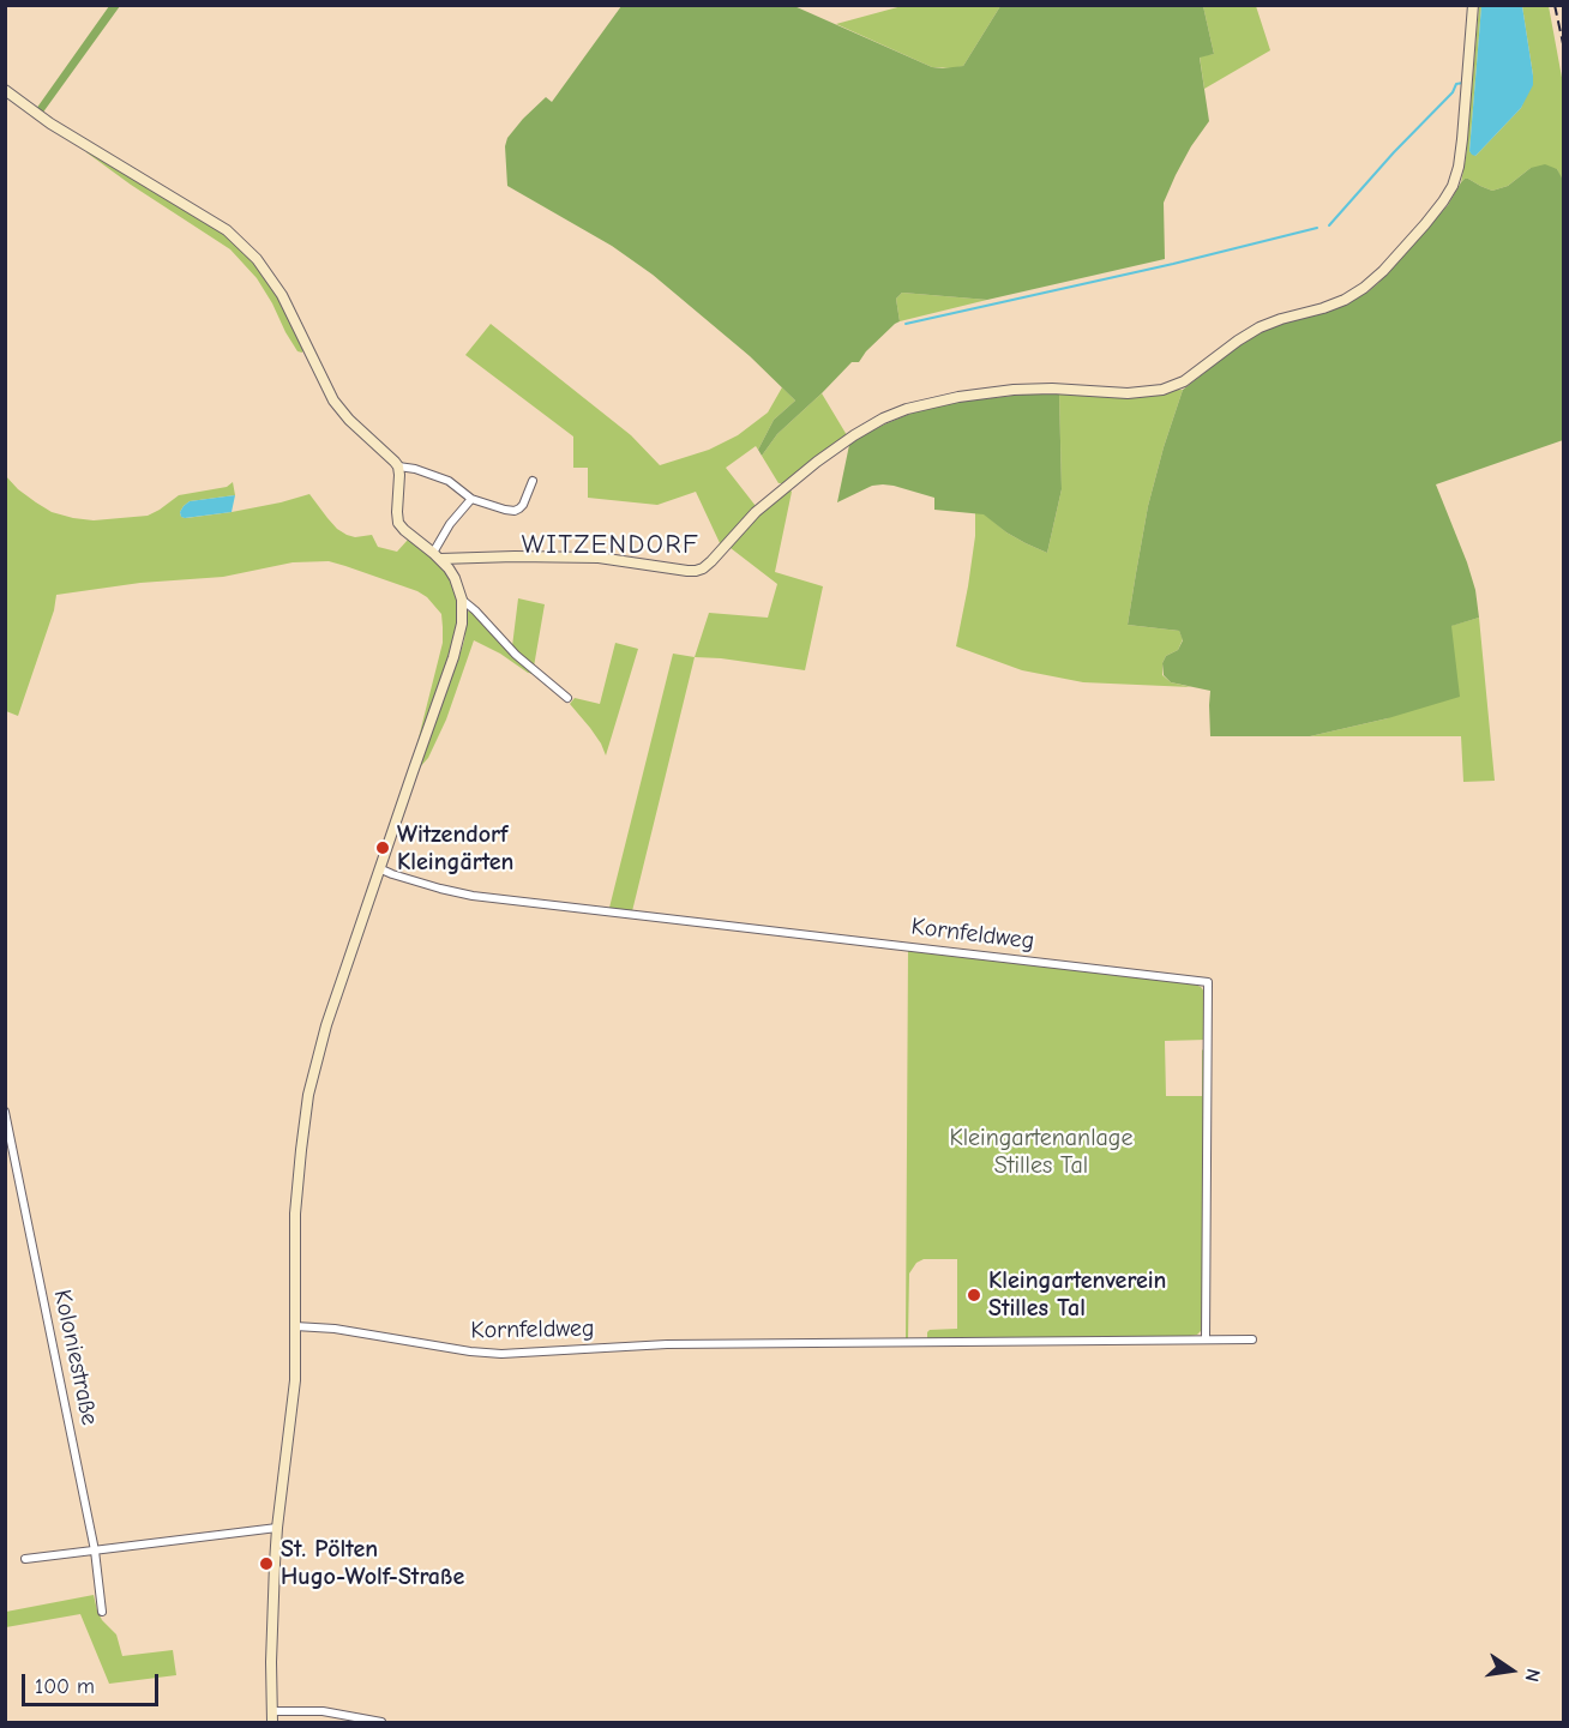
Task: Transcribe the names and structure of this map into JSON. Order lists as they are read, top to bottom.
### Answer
{
  "streets": {
    "street": ["Kornfeldweg", "Koloniestraße"]
  },
  "districts": ["WITZENDORF"],
  "parks": ["Kleingartenanlage Stilles Tal"],
  "places": ["Witzendorf Kleingärten", "Kleingartenverein Stilles Tal", "St. Pölten Hugo-Wolf-Straße"],
  "scale_bar": "100 m",
  "north": "right"
}
